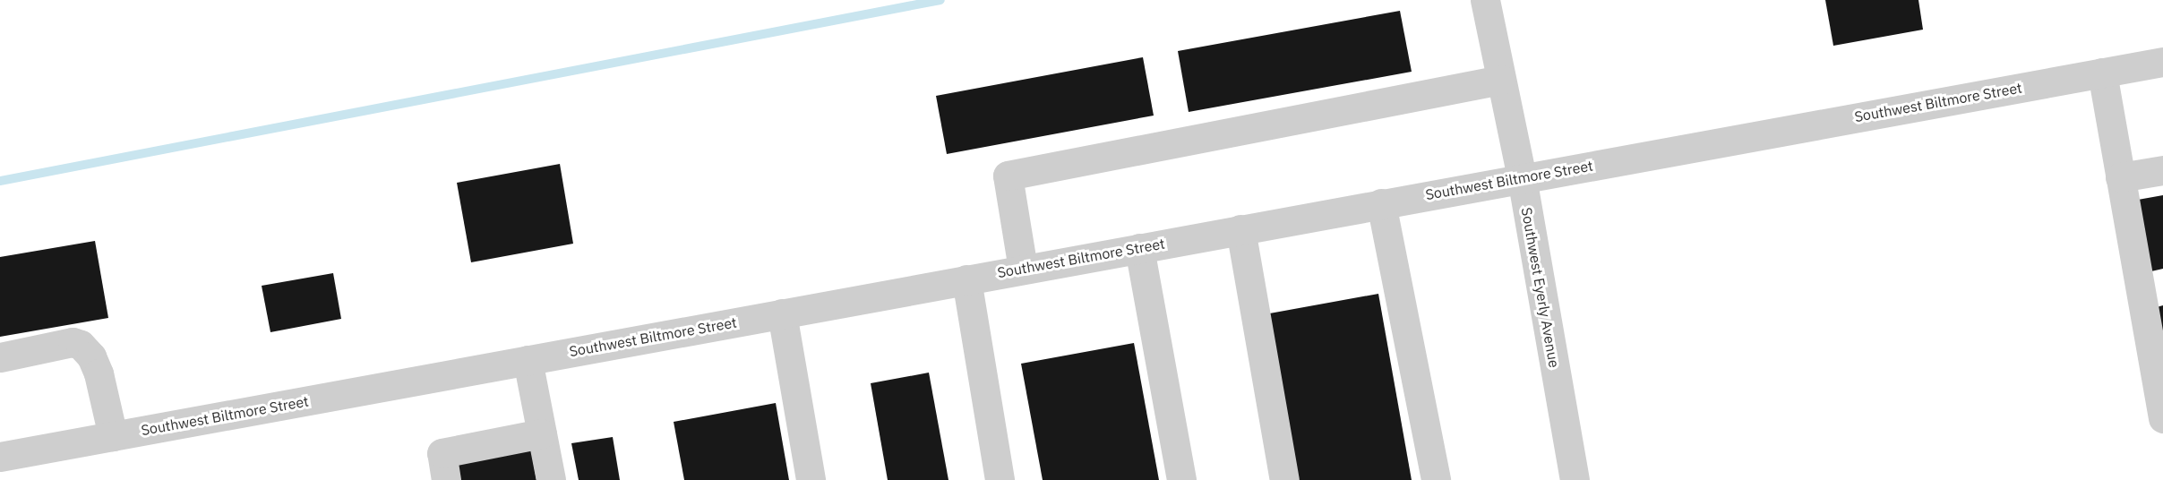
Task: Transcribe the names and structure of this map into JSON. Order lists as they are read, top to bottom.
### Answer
{
  "streets": {
    "street": ["Southwest Biltmore Street", "Southwest Eyerly Avenue"]
  },
  "crossings": [
    ["Southwest Biltmore Street", "Southwest Eyerly Avenue"]
  ]
}
